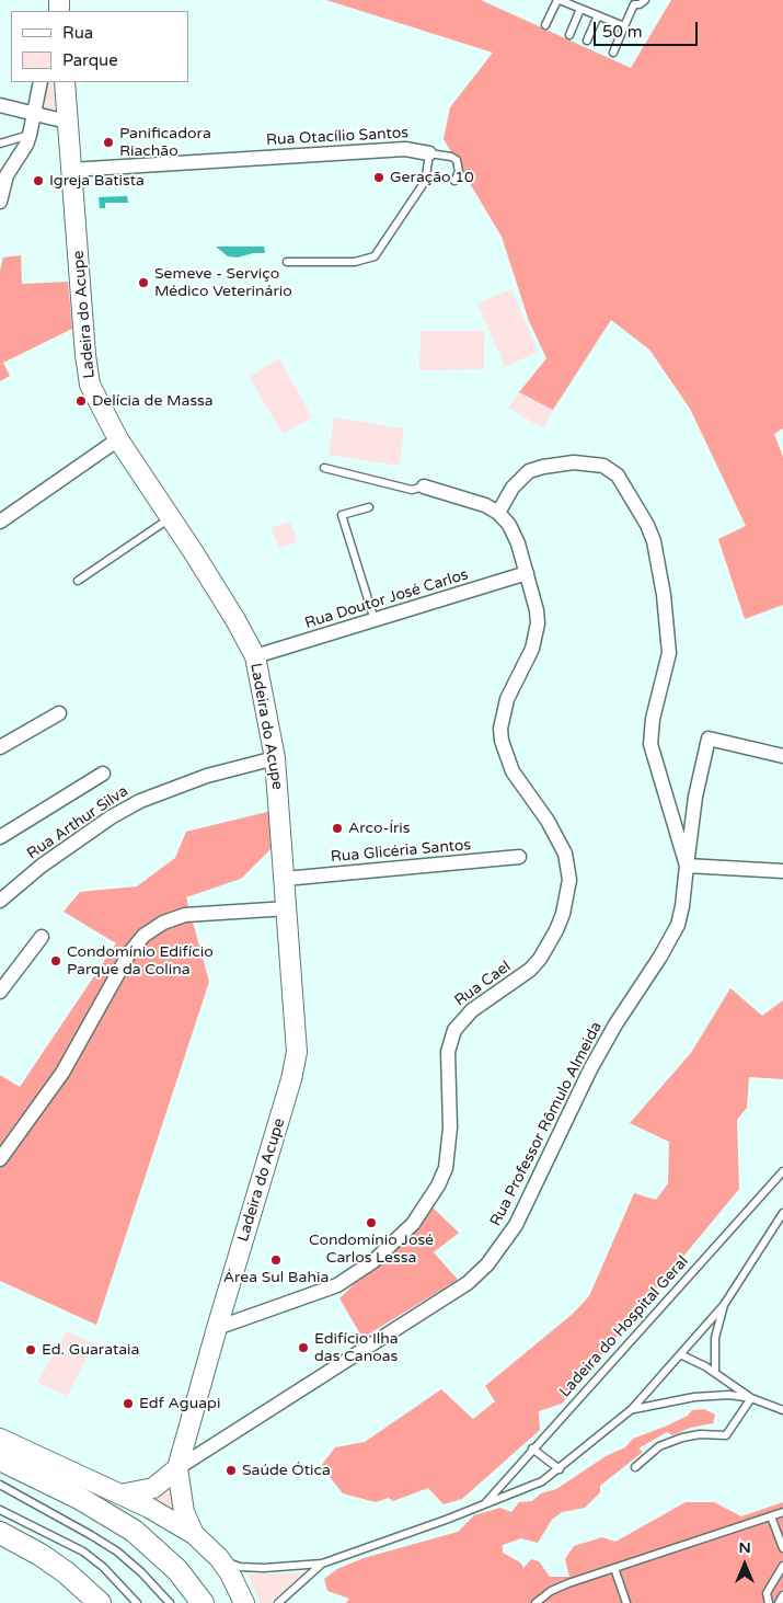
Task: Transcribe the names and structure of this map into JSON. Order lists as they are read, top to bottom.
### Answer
{
  "streets": {
    "street": [
      "Rua Otacílio Santos",
      "Ladeira do Acupe",
      "Rua Doutor José Carlos",
      "Rua Arthur Silva",
      "Rua Glicéria Santos",
      "Rua Cael",
      "Rua Professor Rômulo Almeida"
    ],
    "lane": ["Ladeira do Hospital Geral"]
  },
  "crossings": [
    ["Rua Otacílio Santos", "Ladeira do Acupe"],
    ["Ladeira do Acupe", "Rua Doutor José Carlos"],
    ["Ladeira do Acupe", "Rua Arthur Silva"],
    ["Ladeira do Acupe", "Rua Glicéria Santos"],
    ["Ladeira do Acupe", "Rua Cael"],
    ["Ladeira do Acupe", "Rua Professor Rômulo Almeida"],
    ["Rua Doutor José Carlos", "Rua Cael"]
  ],
  "places": [
    "Panificadora Riachão",
    "Geração 10",
    "Igreja Batista",
    "Semeve - Serviço Médico Veterinário",
    "Delícia de Massa",
    "Arco-Íris",
    "Condomínio Edifício Parque da Colina",
    "Condomínio José Carlos Lessa",
    "Área Sul Bahia",
    "Edifício Ilha das Canoas",
    "Ed. Guarataia",
    "Edf Aguapi",
    "Saúde Ótica"
  ],
  "legend": ["Rua", "Parque"],
  "scale_bar": "50 m",
  "north": "top"
}
